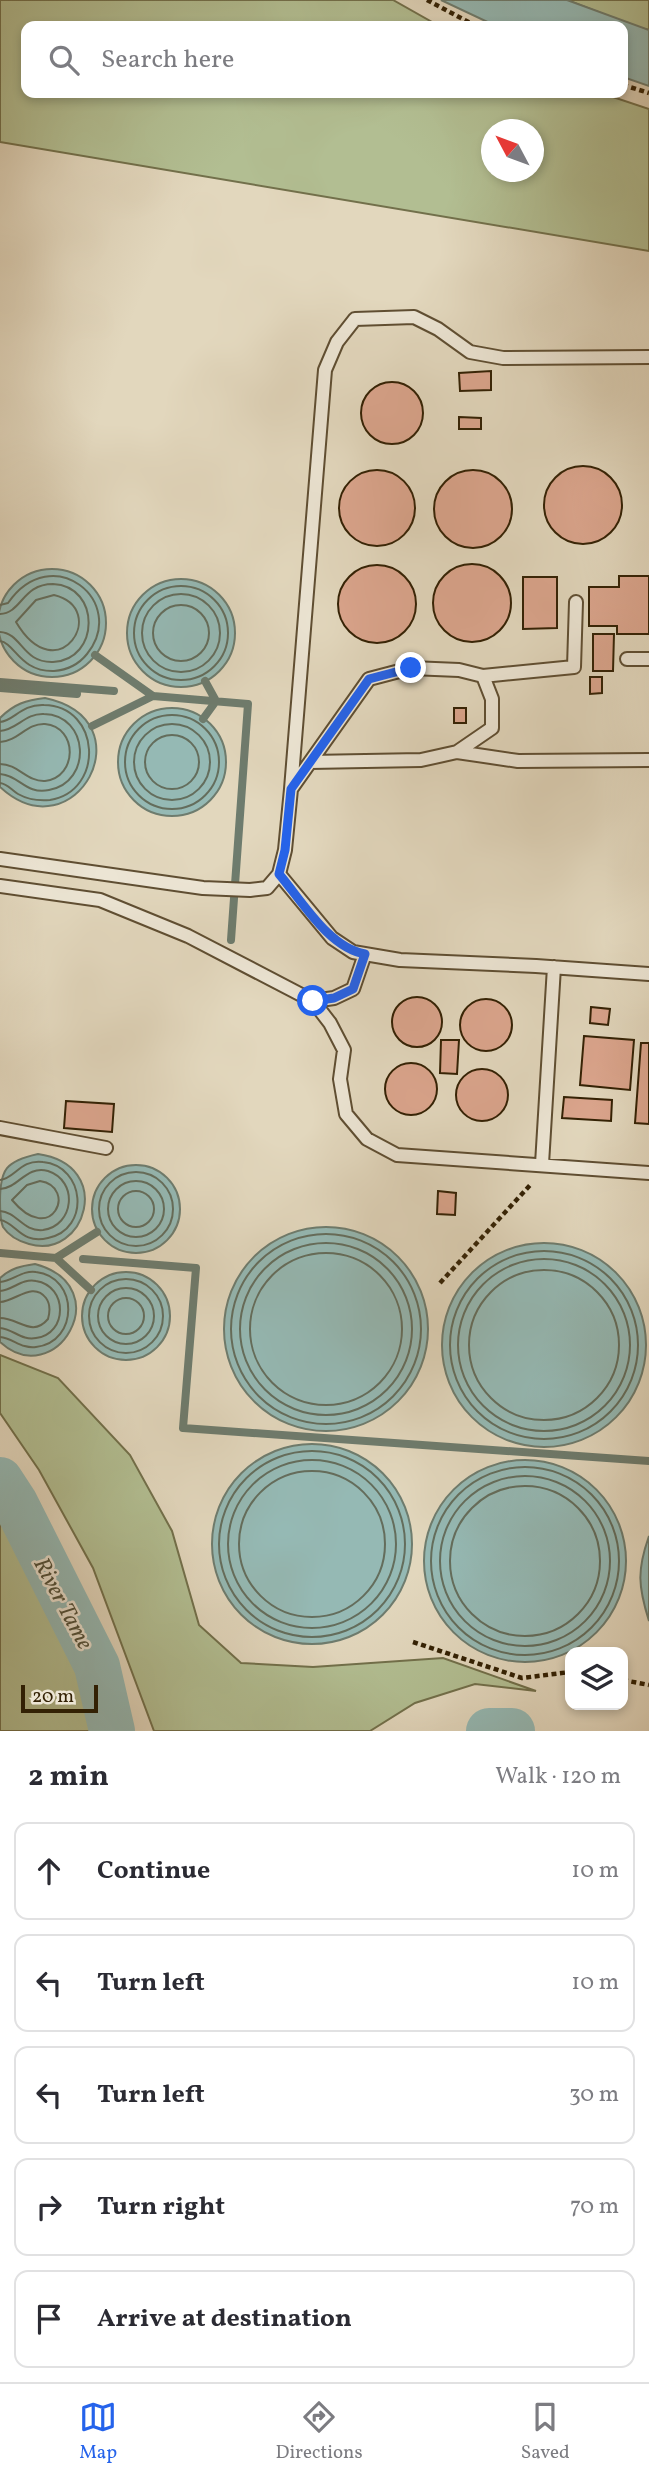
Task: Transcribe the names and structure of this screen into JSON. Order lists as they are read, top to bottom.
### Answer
{
  "water": ["River Tame"],
  "scale_bar": "20 m",
  "north": "top left",
  "page": {
    "search": "Search here",
    "scale": "20 m",
    "heading": ["2 min", "Walk · 120 m"],
    "list": [
      ["Continue", "10 m"],
      ["Turn left", "10 m"],
      ["Turn left", "30 m"],
      ["Turn right", "70 m"],
      "Arrive at destination"
    ],
    "nav": ["Map", "Directions", "Saved"]
  }
}
